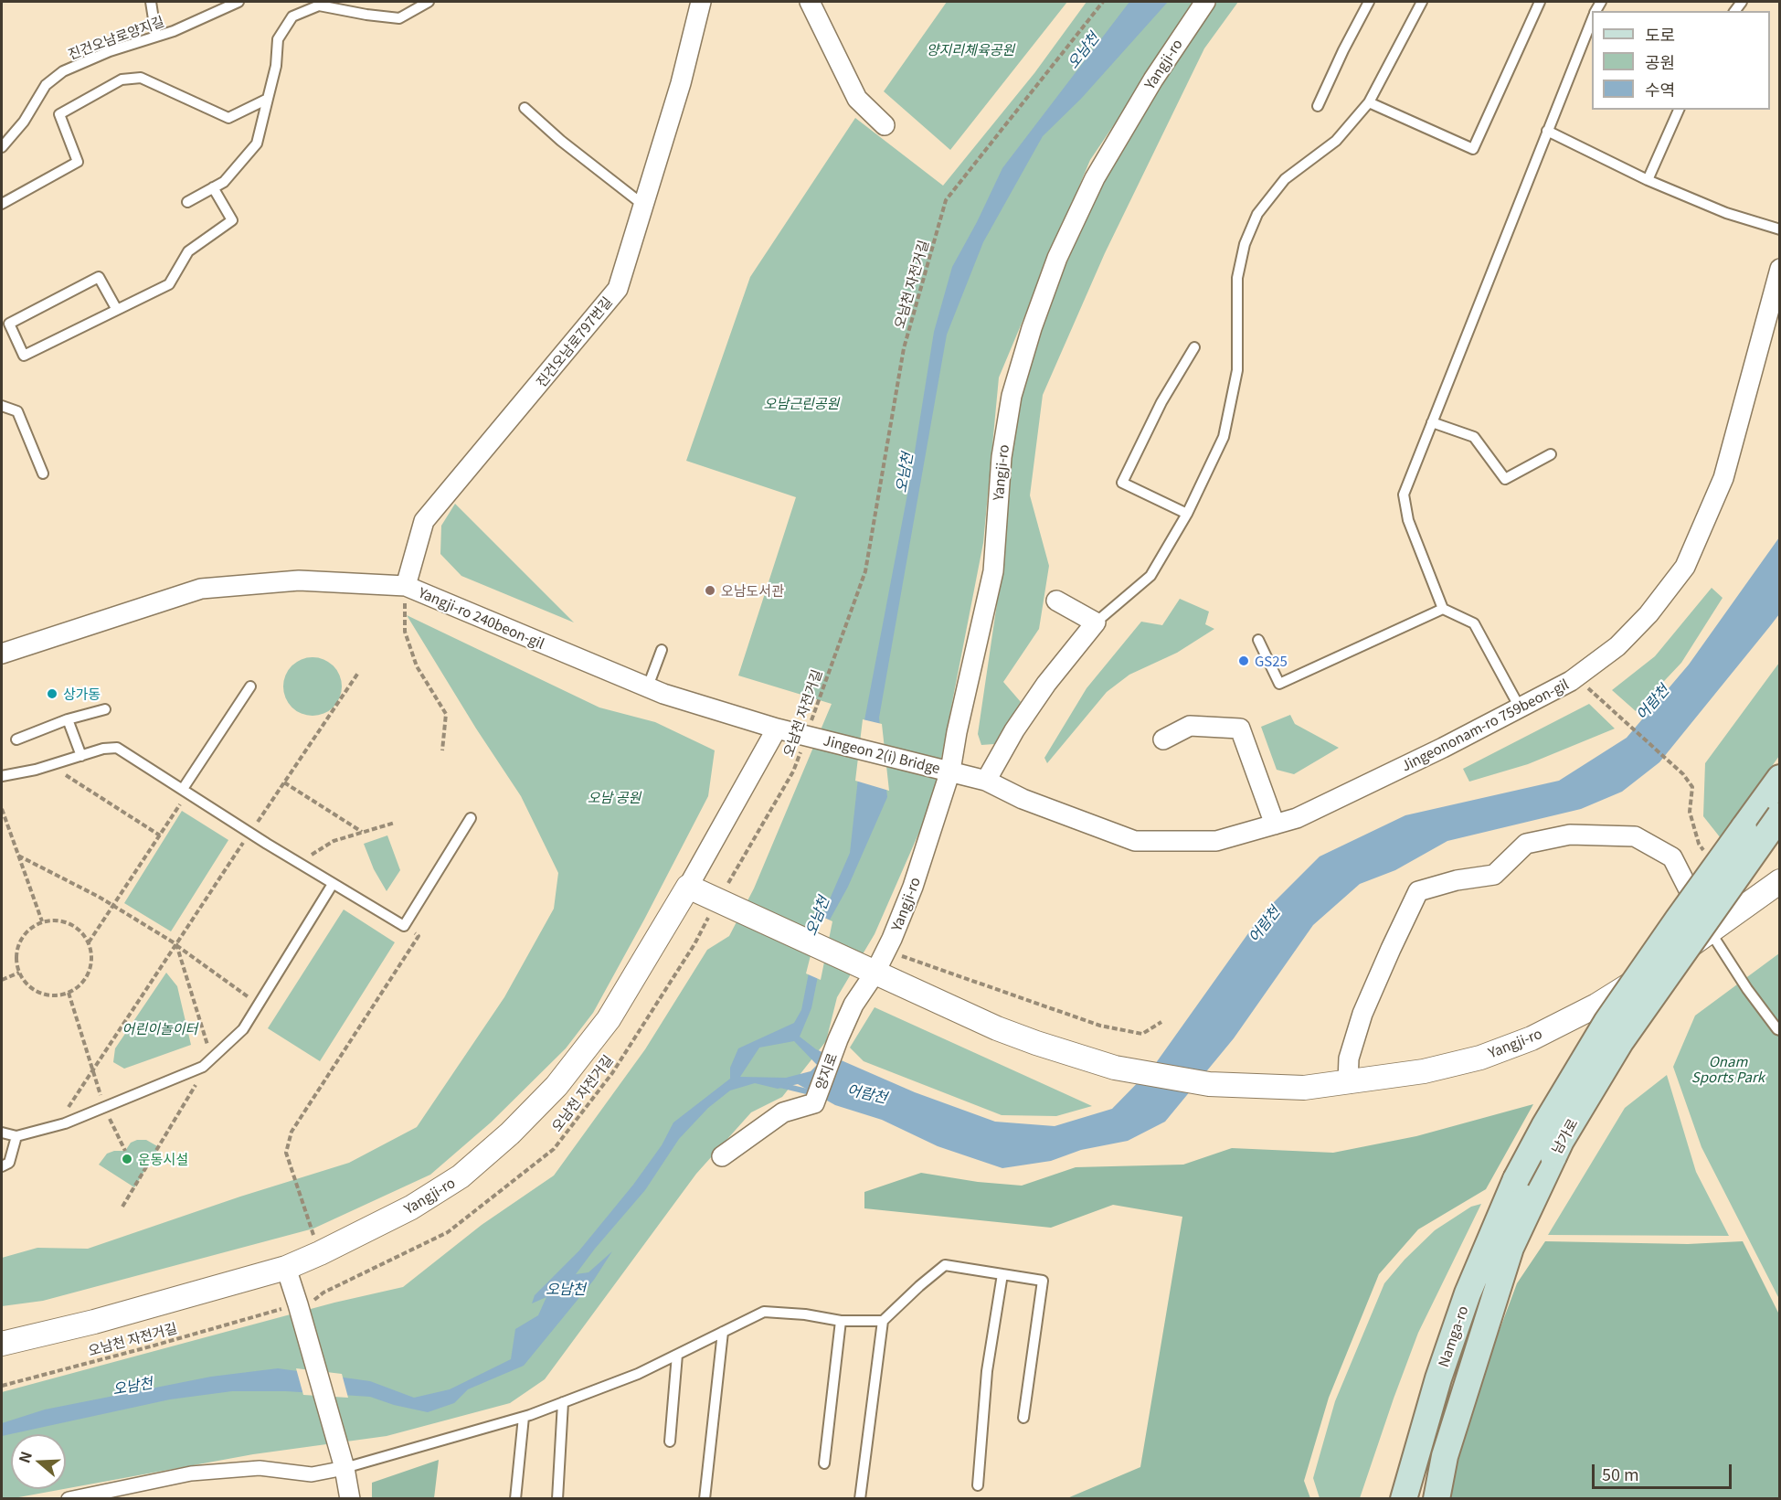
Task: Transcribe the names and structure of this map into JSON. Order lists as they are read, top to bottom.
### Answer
{
  "streets": {
    "main road": ["남가로", "Namga-ro"],
    "street": [
      "Yangji-ro",
      "진건오남로797번길",
      "Yangji-ro 240beon-gil",
      "Jingeononam-ro 759beon-gil",
      "Jingeon 2(i) Bridge",
      "양지로"
    ],
    "lane": ["진건오남로양지길"],
    "path": ["오남천 자전거길"]
  },
  "crossings": [
    ["Yangji-ro", "Jingeononam-ro 759beon-gil"],
    ["Yangji-ro", "Jingeon 2(i) Bridge"],
    ["Yangji-ro", "양지로"],
    ["오남천 자전거길", "Jingeon 2(i) Bridge"],
    ["진건오남로797번길", "Yangji-ro 240beon-gil"],
    ["Jingeononam-ro 759beon-gil", "Jingeon 2(i) Bridge"],
    ["남가로", "Namga-ro"]
  ],
  "water": ["오남천", "어람천"],
  "parks": [
    "양지리체육공원",
    "오남근린공원",
    "오남 공원",
    "어린이놀이터",
    "Onam Sports Park"
  ],
  "places": [
    "오남도서관",
    "GS25",
    "상가동",
    "운동시설"
  ],
  "legend": ["도로", "공원", "수역"],
  "scale_bar": "50 m",
  "north": "left"
}
